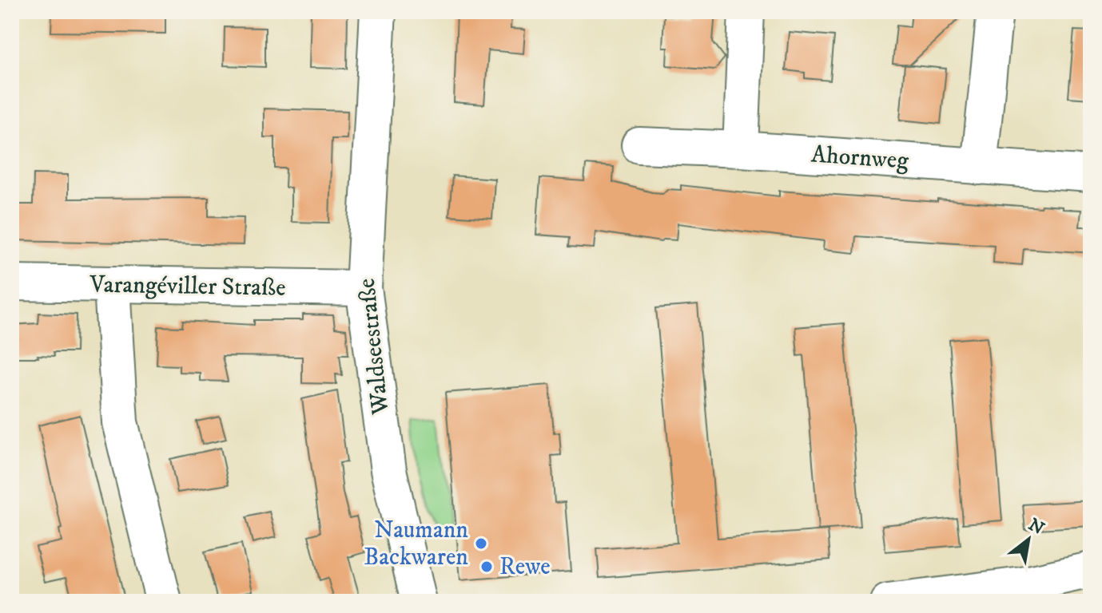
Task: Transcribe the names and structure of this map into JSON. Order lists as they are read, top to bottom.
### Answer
{
  "streets": {
    "street": ["Ahornweg", "Varangéviller Straße", "Waldseestraße"]
  },
  "crossings": [
    ["Varangéviller Straße", "Waldseestraße"]
  ],
  "places": ["Naumann Backwaren", "Rewe"],
  "north": "top right"
}
